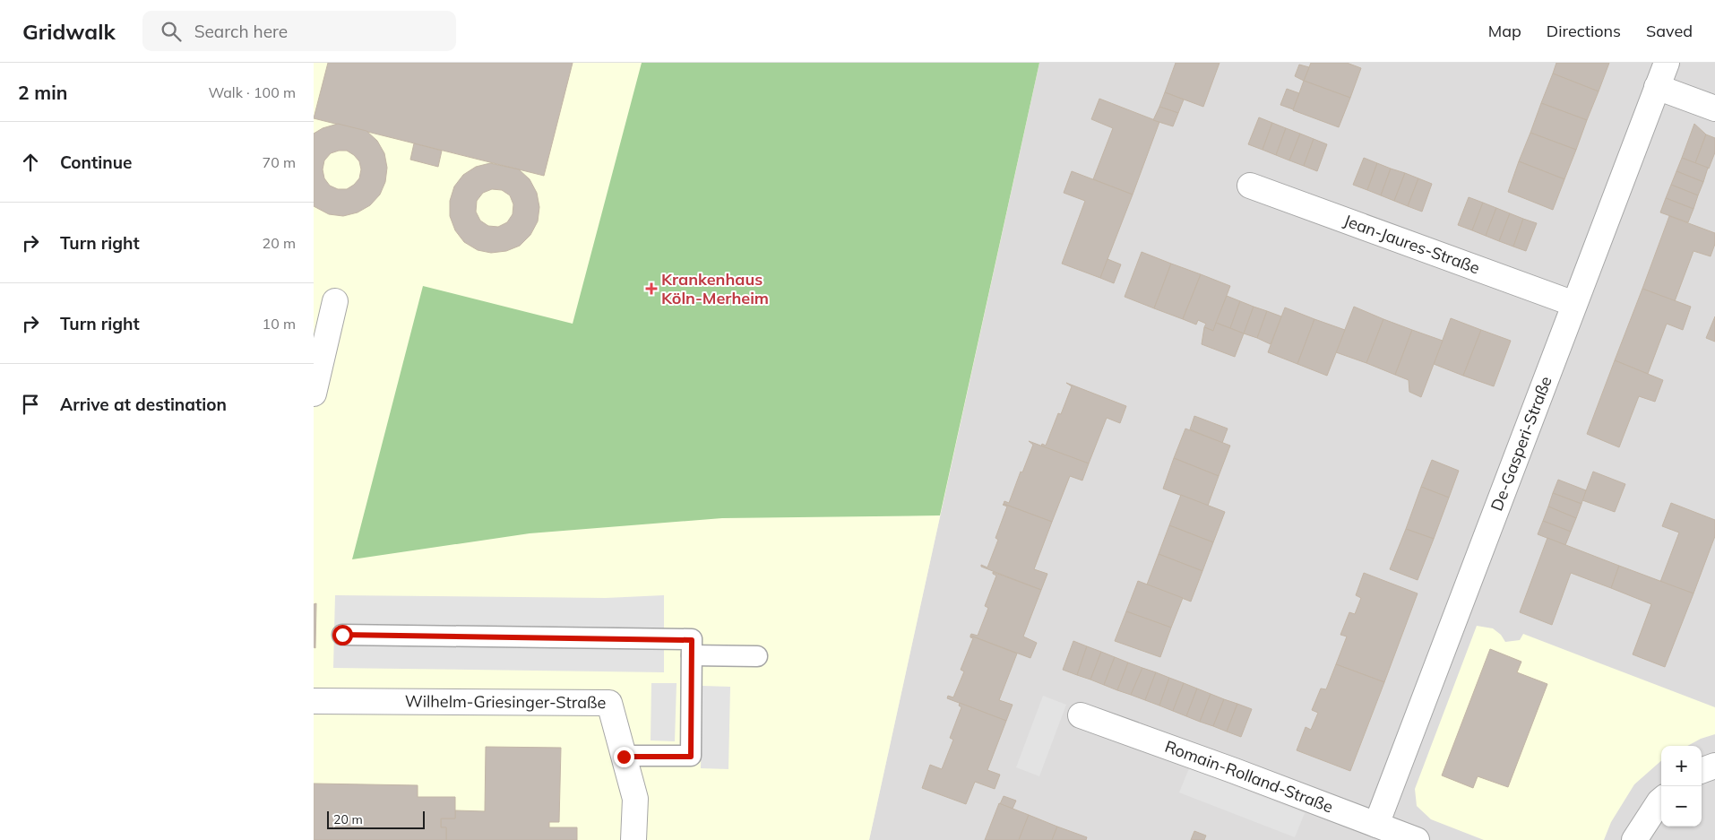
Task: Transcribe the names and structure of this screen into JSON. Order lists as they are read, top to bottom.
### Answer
{
  "streets": {
    "street": [
      "Jean-Jaures-Straße",
      "De-Gasperi-Straße",
      "Wilhelm-Griesinger-Straße",
      "Romain-Rolland-Straße"
    ]
  },
  "crossings": [
    ["Jean-Jaures-Straße", "De-Gasperi-Straße"],
    ["De-Gasperi-Straße", "Romain-Rolland-Straße"]
  ],
  "places": {
    "health": ["Krankenhaus Köln-Merheim"]
  },
  "scale_bar": "20 m",
  "page": {
    "header": "Gridwalk",
    "search": "Search here",
    "nav": ["Map", "Directions", "Saved"],
    "heading": ["2 min", "Walk · 100 m"],
    "list": [
      ["Continue", "70 m"],
      ["Turn right", "20 m"],
      ["Turn right", "10 m"],
      "Arrive at destination"
    ],
    "map_buttons": ["+", "−"],
    "scale": "20 m"
  }
}
